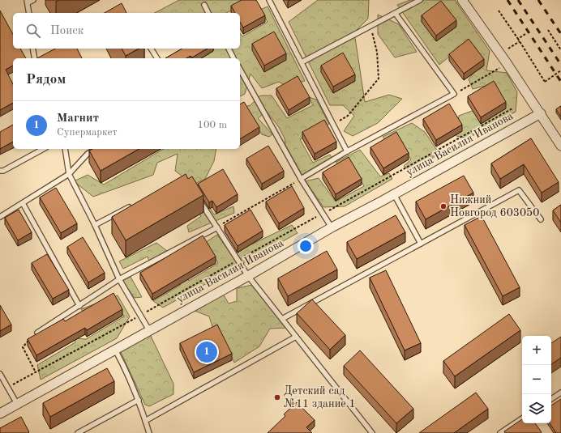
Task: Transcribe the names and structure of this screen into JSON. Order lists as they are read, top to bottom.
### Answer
{
  "streets": {
    "street": ["улица Василия Иванова"]
  },
  "places": ["Нижний Новгород 603050", "Детский сад №11 здание 1"],
  "page": {
    "search": "Поиск",
    "heading": "Рядом",
    "list": [
      {
        "mark": "1",
        "name": "Магнит",
        "note": "Супермаркет",
        "value": "100 m"
      }
    ],
    "map_buttons": ["+", "−"],
    "pins": "1"
  }
}
